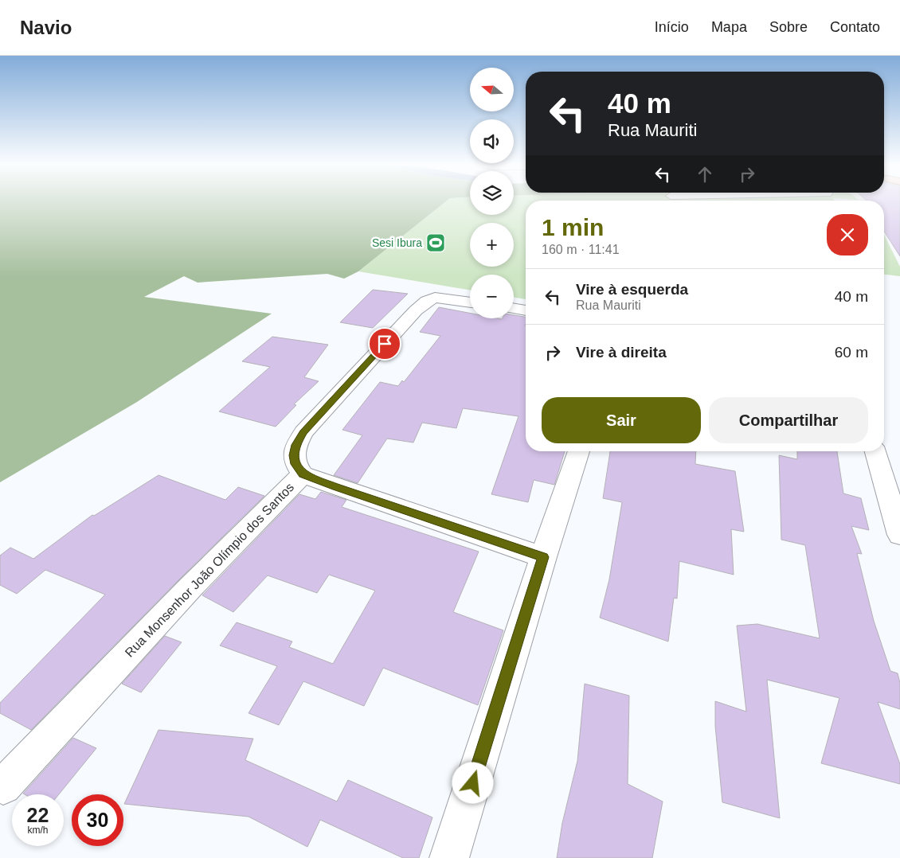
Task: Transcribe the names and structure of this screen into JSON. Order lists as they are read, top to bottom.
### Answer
{
  "streets": {
    "street": ["Rua Monsenhor João Olímpio dos Santos"]
  },
  "places": {
    "sports": ["Sesi Ibura"]
  },
  "north": "left",
  "page": {
    "header": "Navio",
    "nav": [
      "Início",
      "Mapa",
      "Sobre",
      "Contato"
    ],
    "map_buttons": ["+", "−"],
    "turn": ["40 m", "Rua Mauriti"],
    "heading": ["1 min", "160 m · 11:41"],
    "list": [
      {
        "name": "Vire à esquerda",
        "note": "Rua Mauriti",
        "value": "40 m"
      },
      {
        "name": "Vire à direita",
        "value": "60 m"
      }
    ],
    "buttons": ["Sair", "Compartilhar"],
    "speed": "22 km/h",
    "limit": "30"
  }
}
